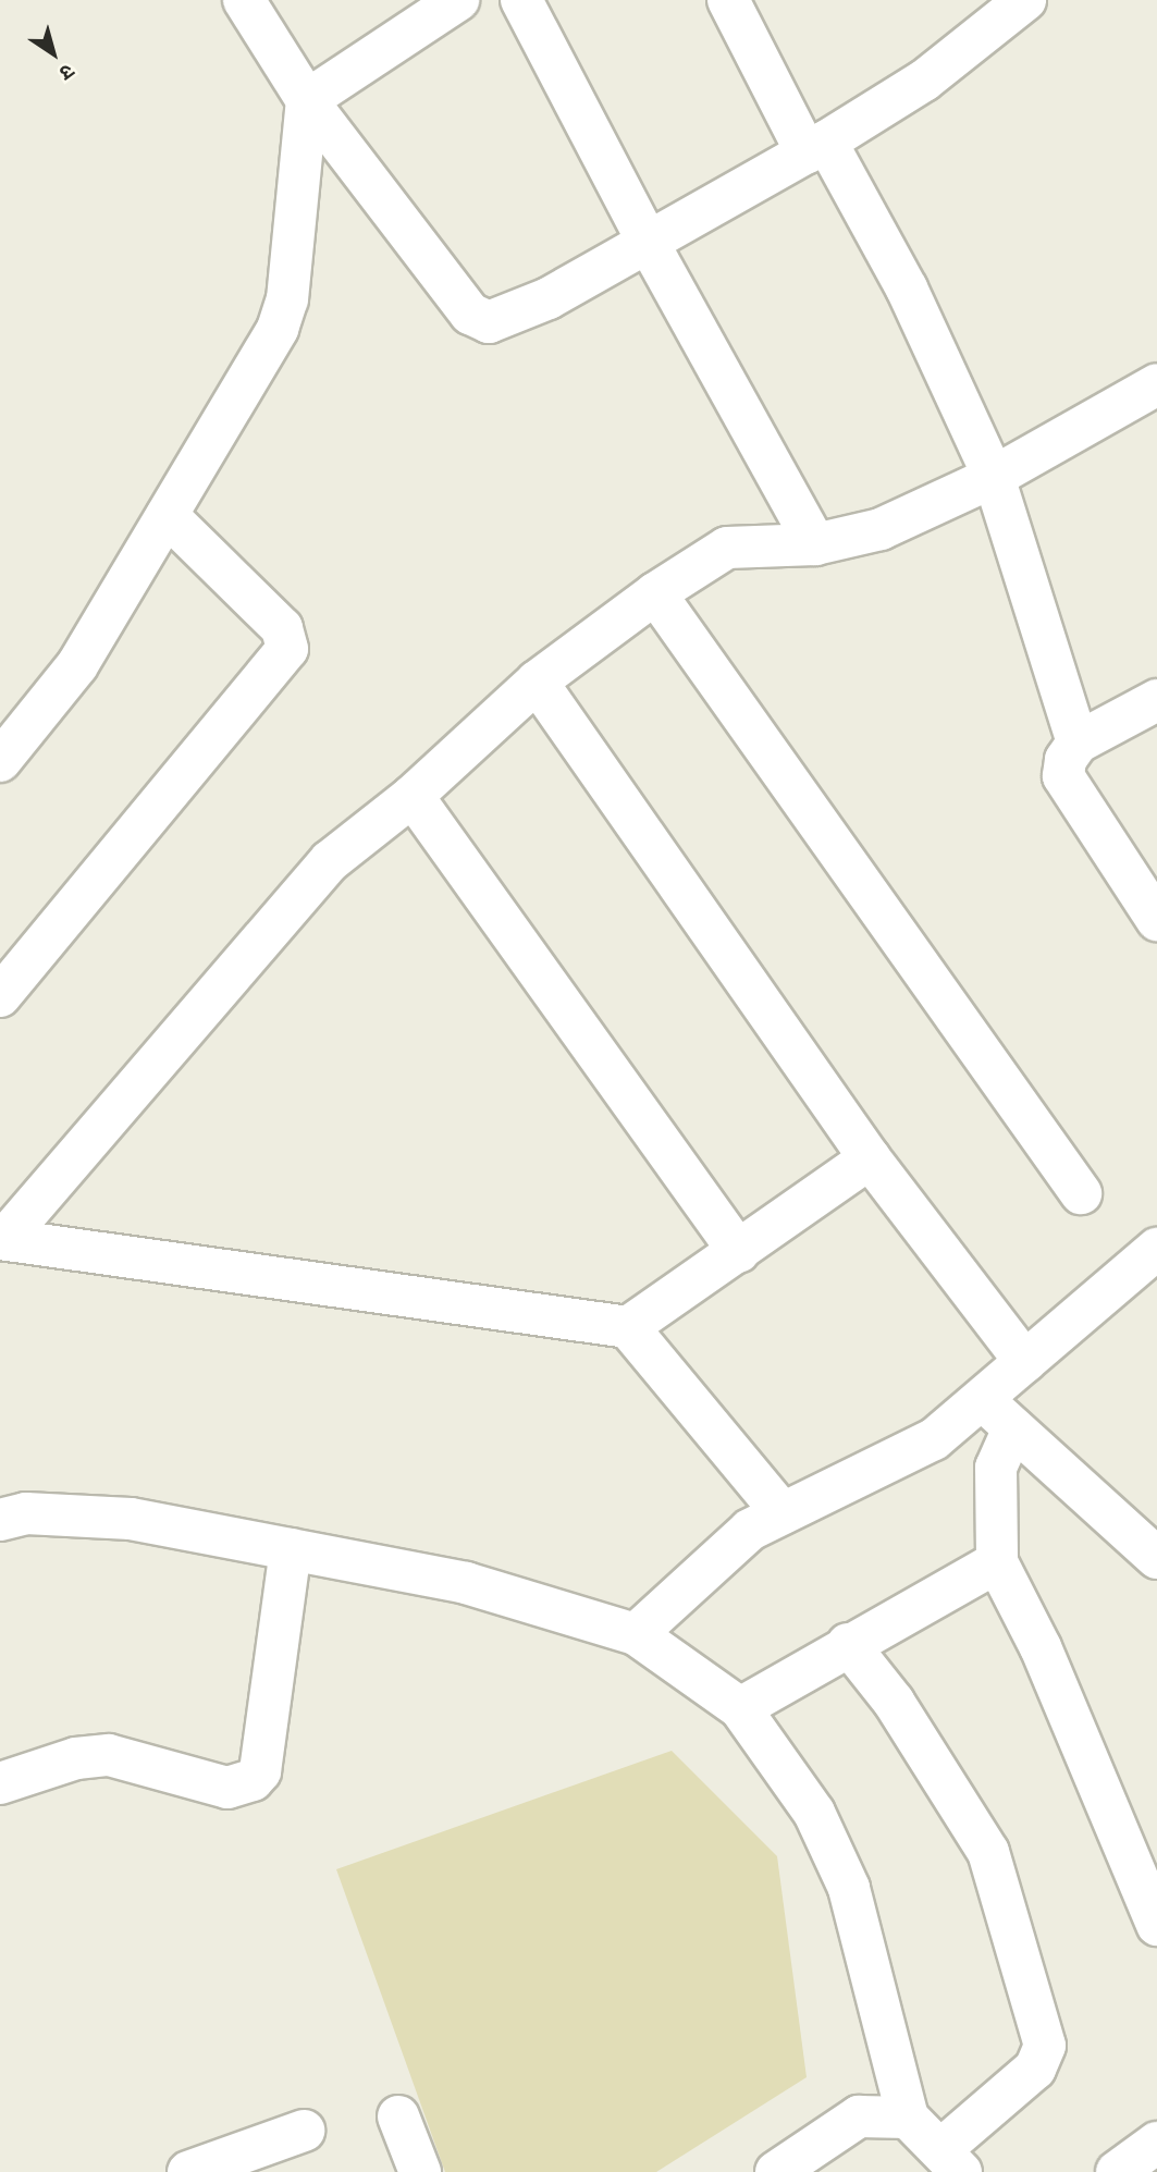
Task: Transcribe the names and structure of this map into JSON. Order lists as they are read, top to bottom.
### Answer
{
  "north": "bottom right"
}
